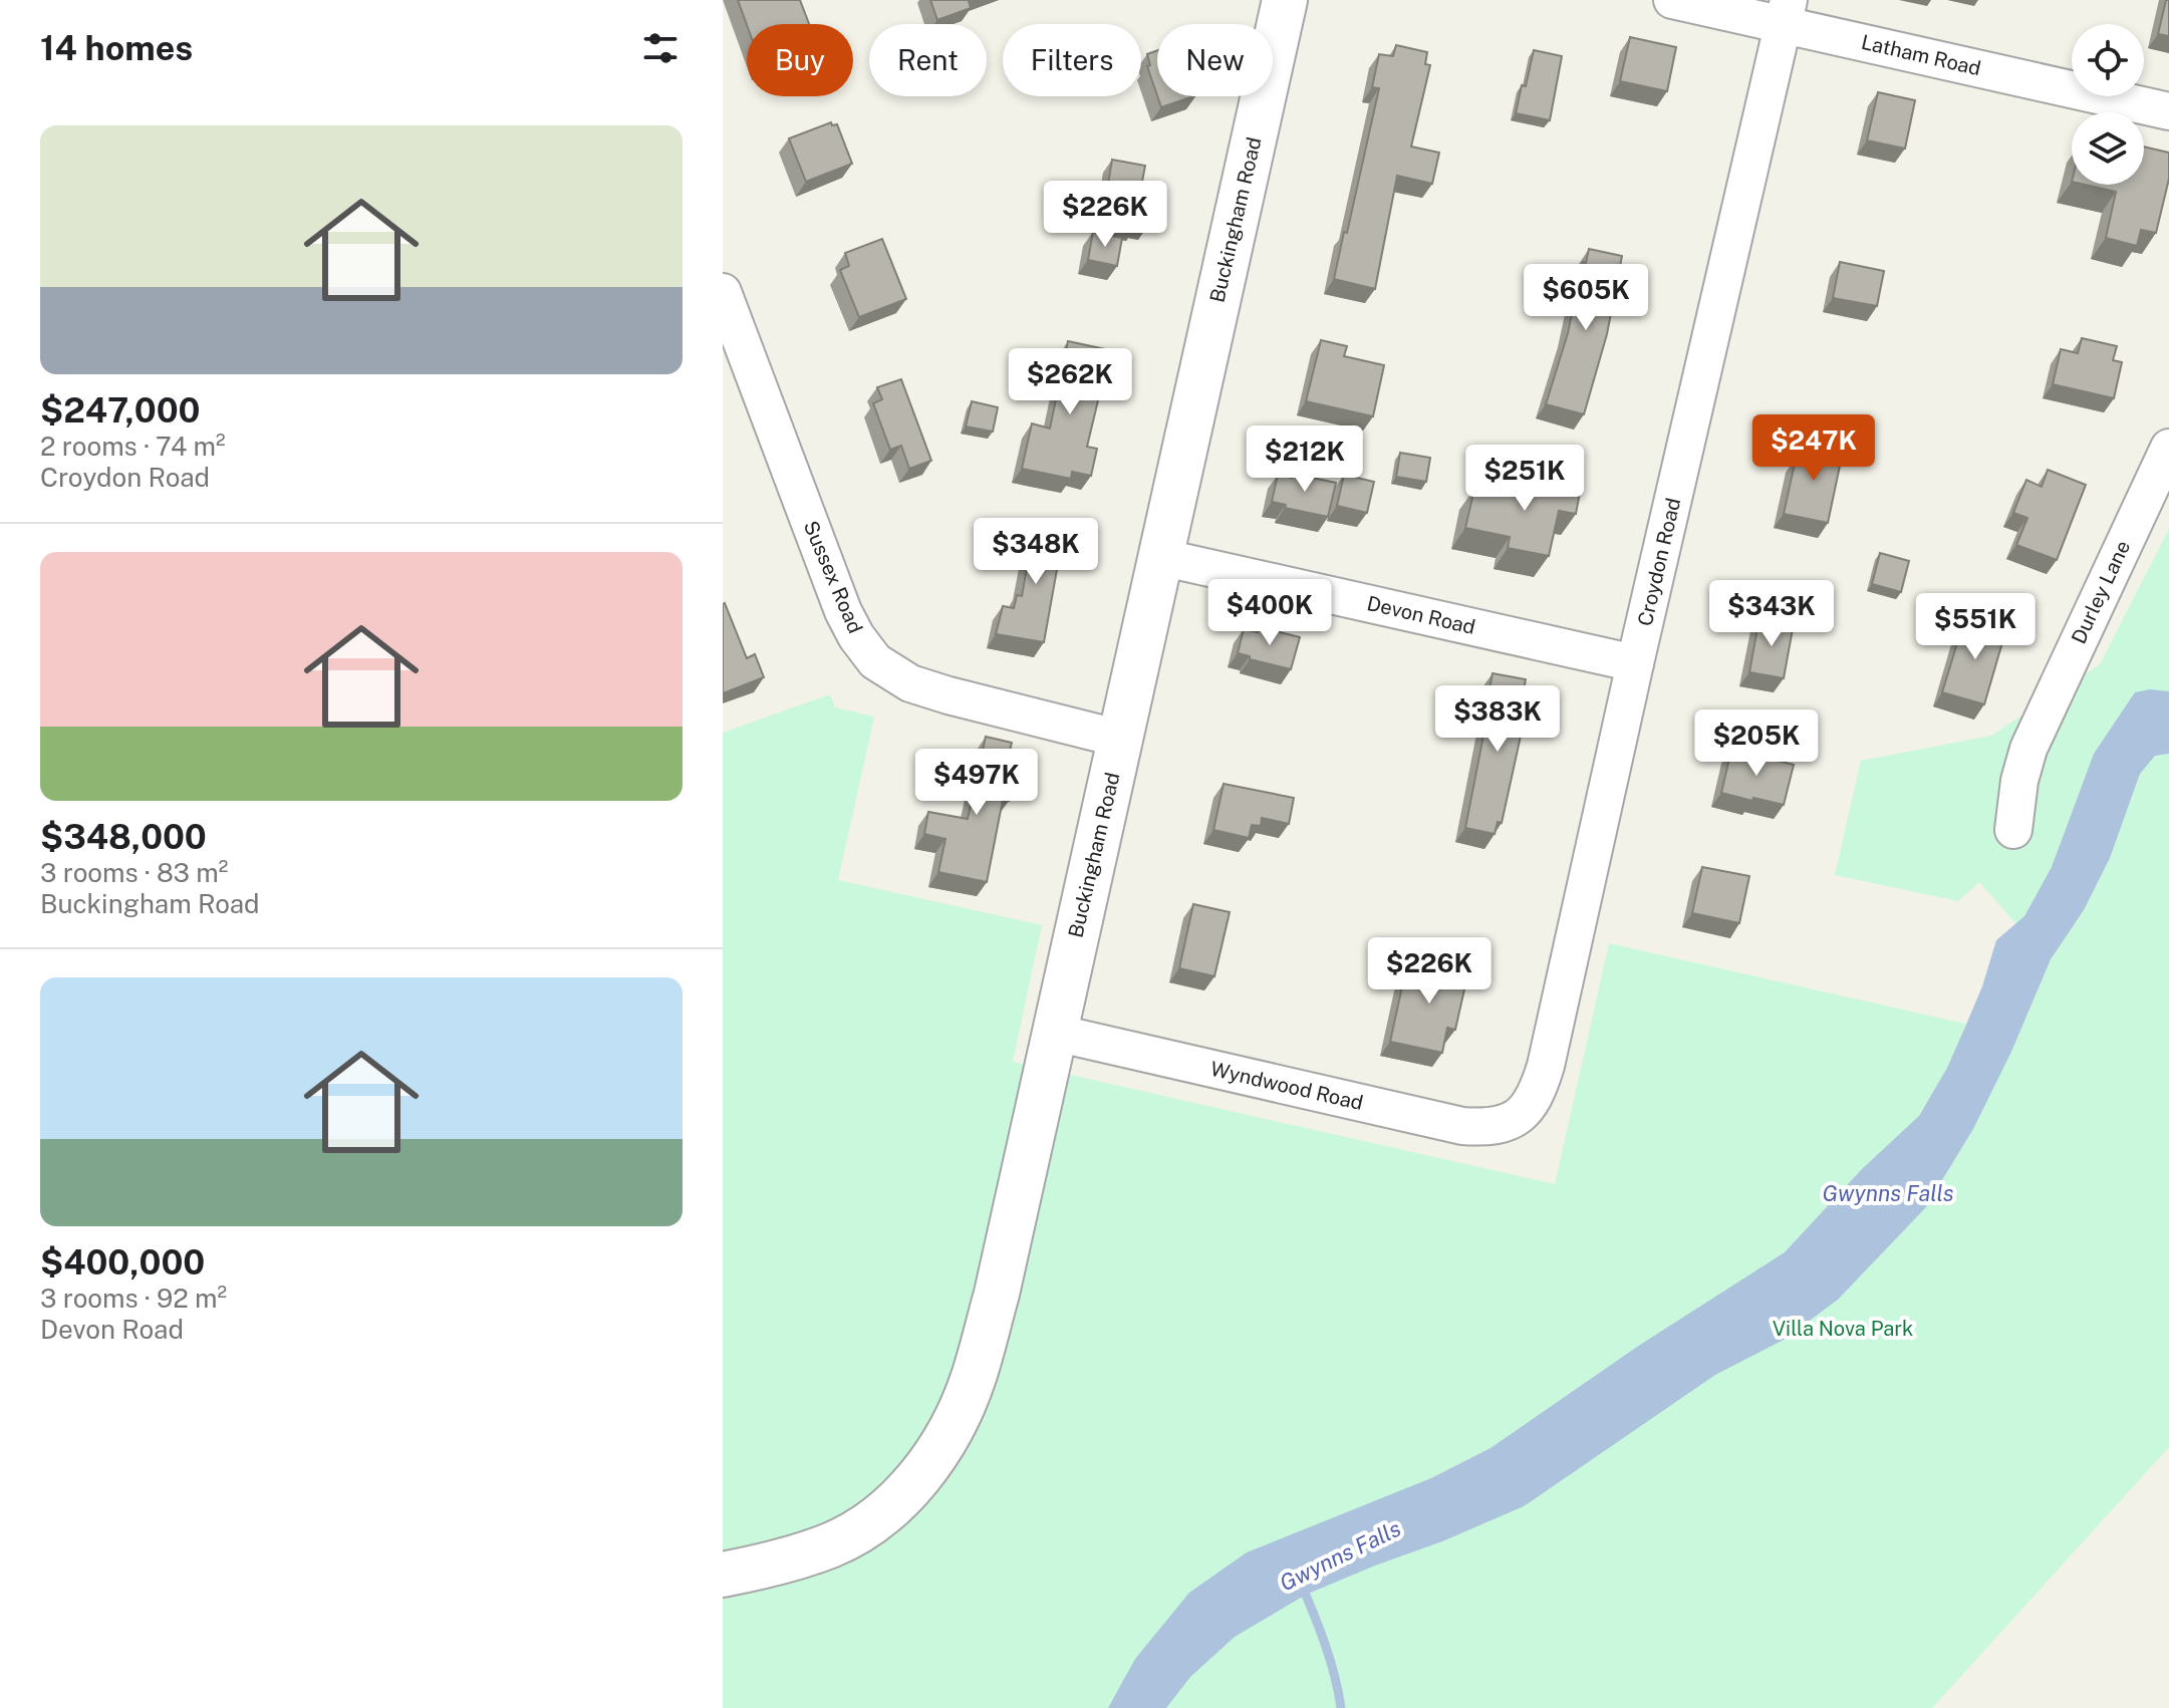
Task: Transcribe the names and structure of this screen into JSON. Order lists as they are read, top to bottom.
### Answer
{
  "streets": {
    "street": [
      "Latham Road",
      "Buckingham Road",
      "Croydon Road",
      "Sussex Road",
      "Durley Lane",
      "Devon Road",
      "Wyndwood Road"
    ]
  },
  "crossings": [
    ["Latham Road", "Croydon Road"],
    ["Buckingham Road", "Sussex Road"],
    ["Buckingham Road", "Devon Road"],
    ["Buckingham Road", "Wyndwood Road"],
    ["Croydon Road", "Devon Road"],
    ["Croydon Road", "Wyndwood Road"]
  ],
  "water": ["Gwynns Falls"],
  "parks": ["Villa Nova Park"],
  "page": {
    "heading": "14 homes",
    "chip": [
      "Buy",
      "Rent",
      "Filters",
      "New"
    ],
    "list": [
      {
        "name": "$247,000",
        "note": "2 rooms · 74 m² · Croydon Road"
      },
      {
        "name": "$348,000",
        "note": "3 rooms · 83 m² · Buckingham Road"
      },
      {
        "name": "$400,000",
        "note": "3 rooms · 92 m² · Devon Road"
      }
    ],
    "price": [
      "$226K",
      "$605K",
      "$262K",
      "$247K",
      "$212K",
      "$251K",
      "$348K",
      "$400K",
      "$343K",
      "$551K",
      "$383K",
      "$205K",
      "$497K",
      "$226K"
    ]
  }
}
